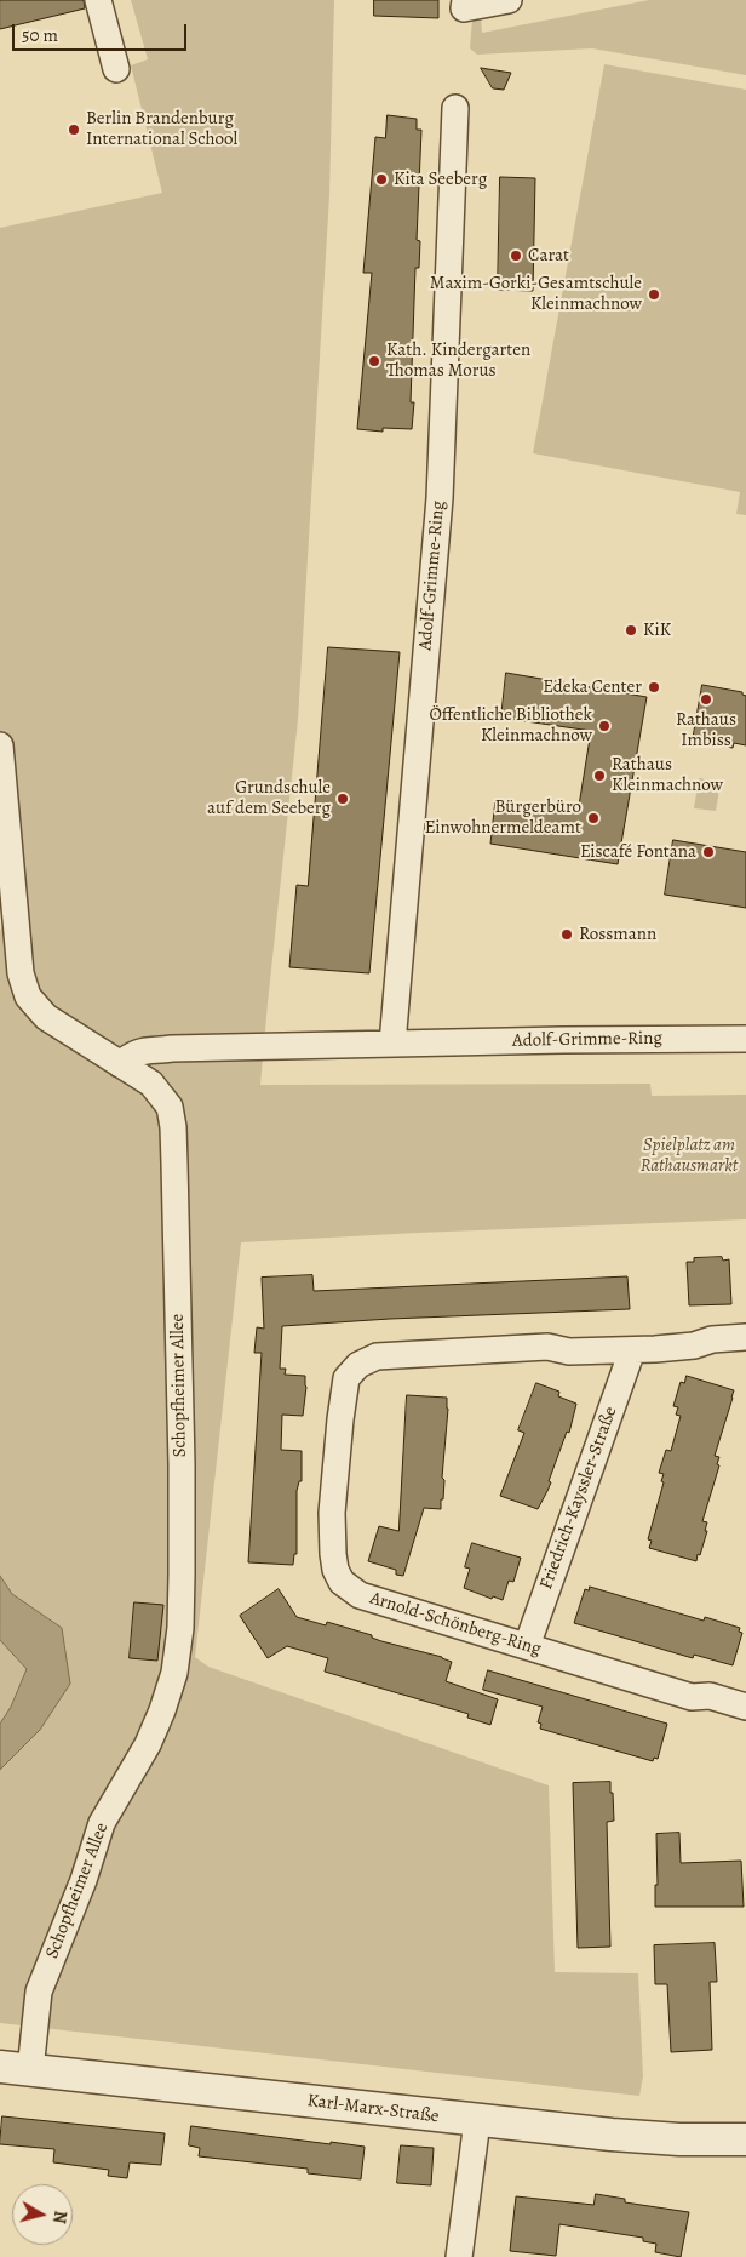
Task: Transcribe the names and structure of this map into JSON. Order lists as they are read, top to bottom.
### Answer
{
  "streets": {
    "street": [
      "Adolf-Grimme-Ring",
      "Schopfheimer Allee",
      "Friedrich-Kayssler-Straße",
      "Arnold-Schönberg-Ring",
      "Karl-Marx-Straße"
    ]
  },
  "crossings": [
    ["Adolf-Grimme-Ring", "Schopfheimer Allee"],
    ["Schopfheimer Allee", "Karl-Marx-Straße"],
    ["Friedrich-Kayssler-Straße", "Arnold-Schönberg-Ring"]
  ],
  "parks": ["Spielplatz am Rathausmarkt"],
  "places": [
    "Berlin Brandenburg International School",
    "Kita Seeberg",
    "Carat",
    "Maxim-Gorki-Gesamtschule Kleinmachnow",
    "Kath. Kindergarten Thomas Morus",
    "KiK",
    "Edeka Center",
    "Rathaus Imbiss",
    "Öffentliche Bibliothek Kleinmachnow",
    "Rathaus Kleinmachnow",
    "Grundschule auf dem Seeberg",
    "Bürgerbüro Einwohnermeldeamt",
    "Eiscafé Fontana",
    "Rossmann"
  ],
  "scale_bar": "50 m",
  "north": "right"
}
